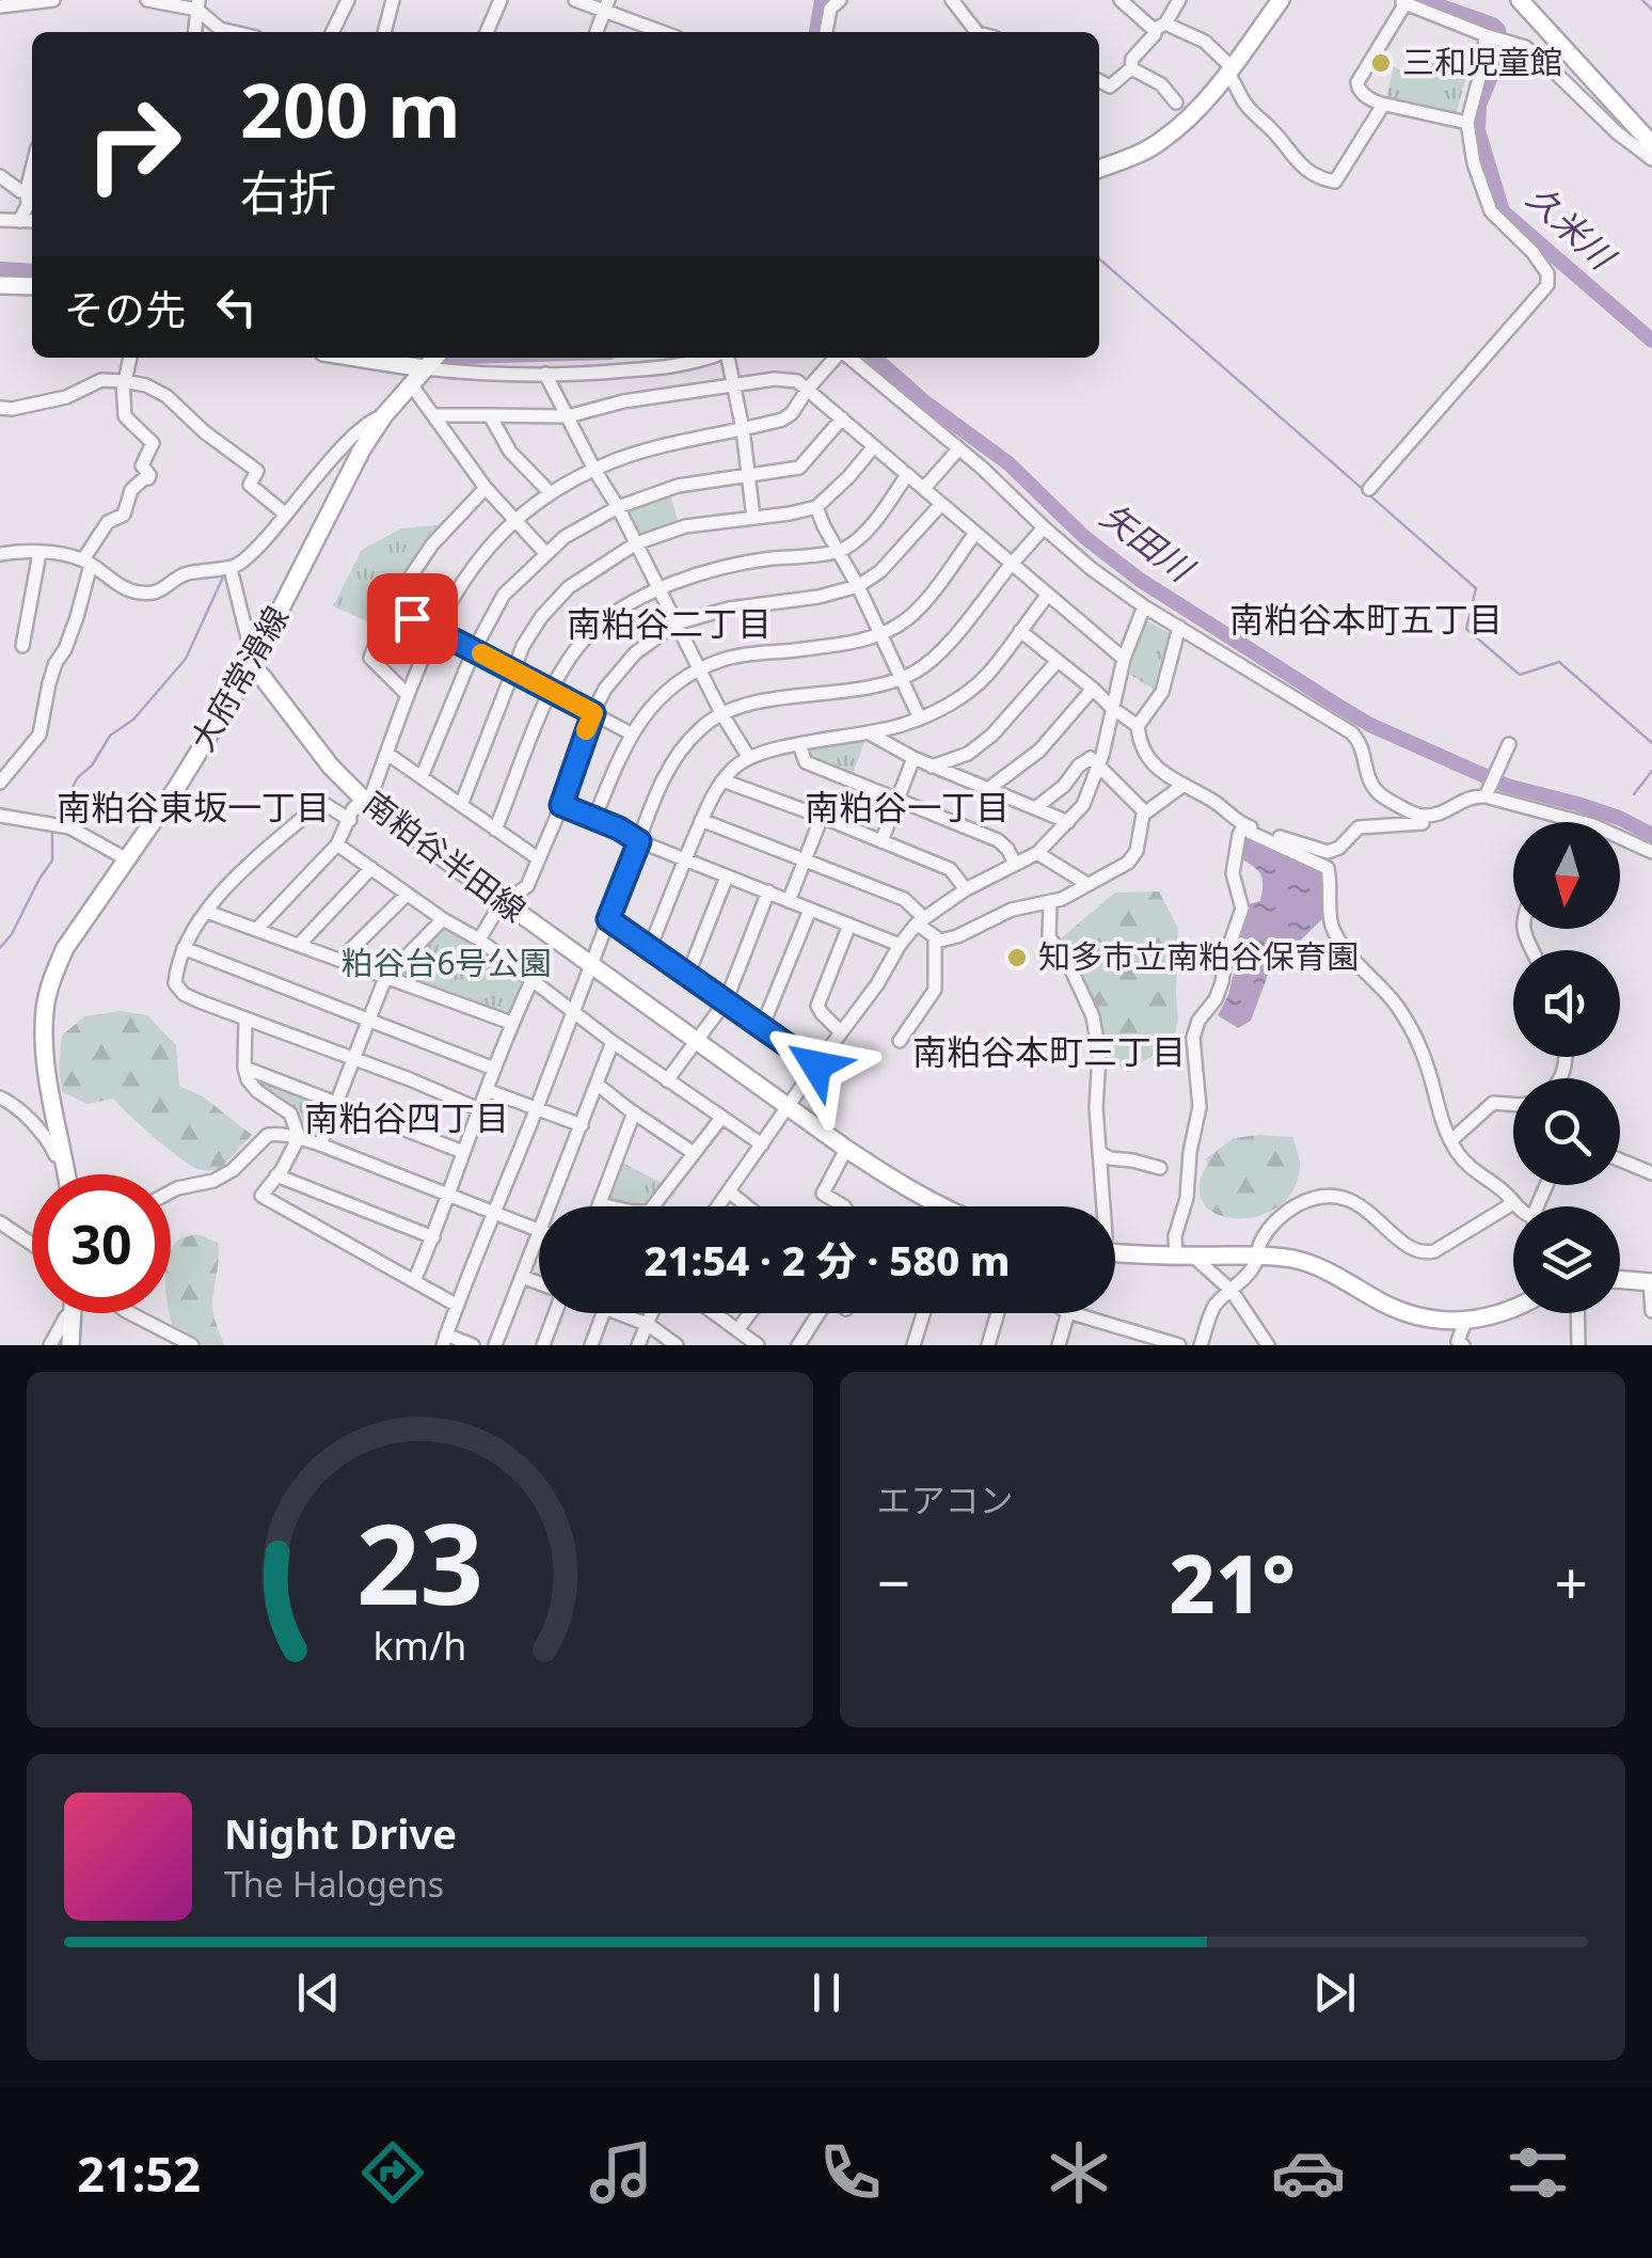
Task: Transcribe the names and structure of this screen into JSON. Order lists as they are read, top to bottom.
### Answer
{
  "streets": {
    "main road": ["大府常滑線", "南粕谷半田線"]
  },
  "crossings": [
    ["大府常滑線", "南粕谷半田線"]
  ],
  "districts": [
    "南粕谷本町五丁目",
    "南粕谷二丁目",
    "南粕谷東坂一丁目",
    "南粕谷一丁目",
    "南粕谷本町三丁目",
    "南粕谷四丁目"
  ],
  "water": ["久米川", "矢田川"],
  "parks": ["粕谷台6号公園"],
  "places": ["三和児童館", "知多市立南粕谷保育園"],
  "north": "bottom",
  "page": {
    "turn": ["200 m", "右折"],
    "then": "その先",
    "limit": "30",
    "trip": "21:54 · 2 分 · 580 m",
    "tile": "エアコン",
    "heat": ["−", "21°", "+"],
    "song": ["Night Drive", "The Halogens"],
    "tabs": "21:52",
    "gauge": ["23", "km/h"]
  }
}
